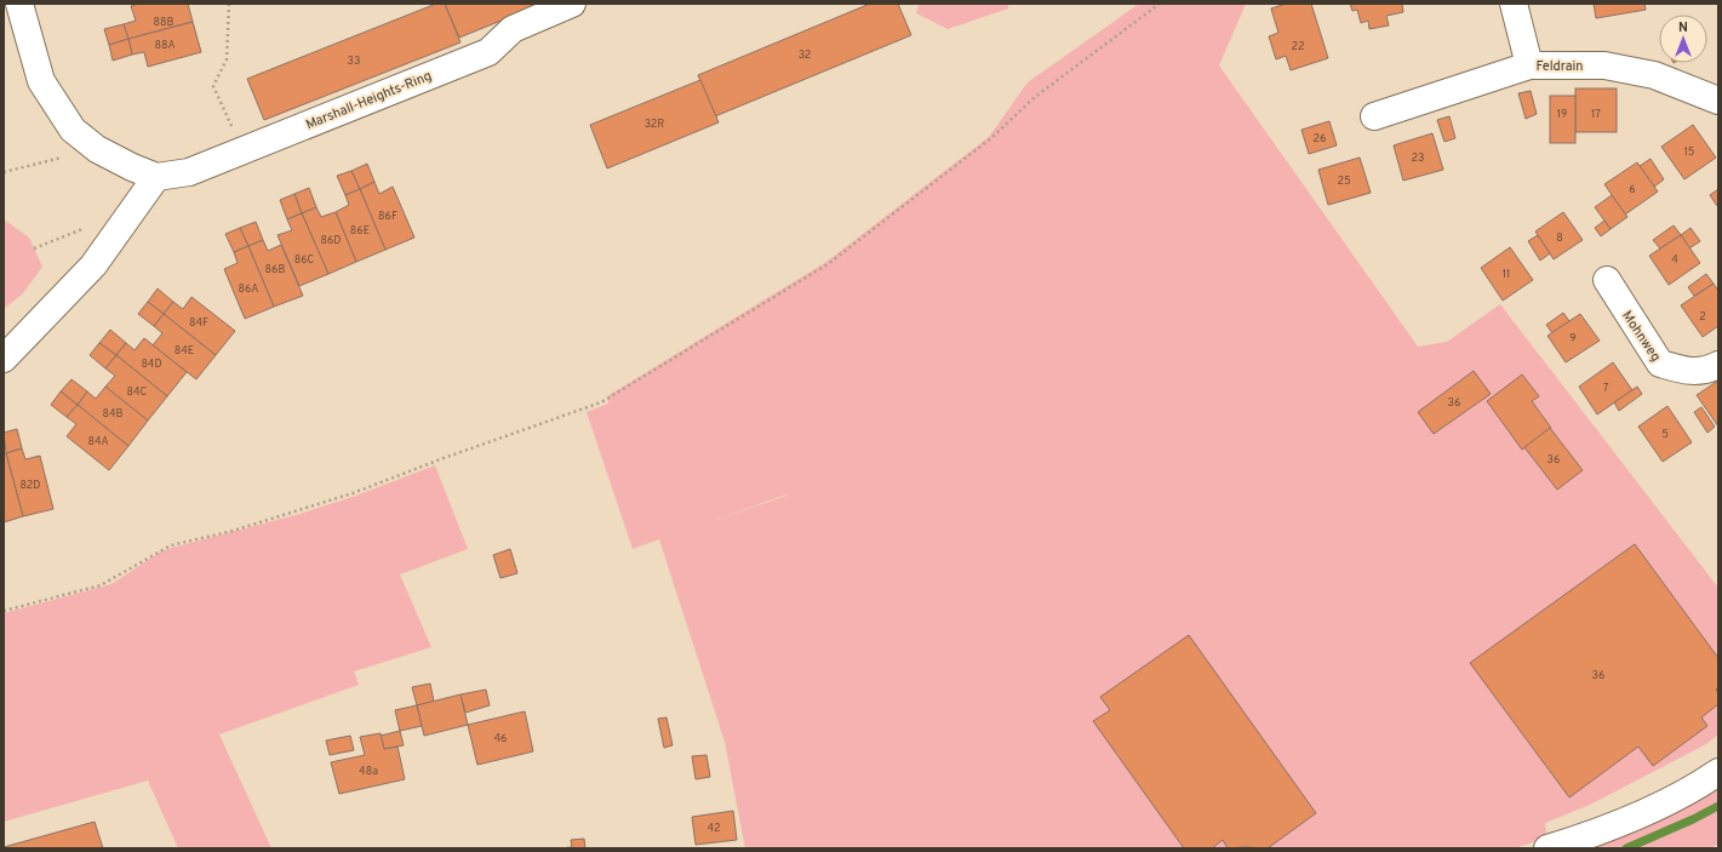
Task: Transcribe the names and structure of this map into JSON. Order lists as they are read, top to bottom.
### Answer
{
  "streets": {
    "street": ["Feldrain", "Marshall-Heights-Ring", "Mohnweg"]
  },
  "house_numbers": [
    "88B",
    "88A",
    "22",
    "32",
    "33",
    "19",
    "17",
    "32R",
    "26",
    "15",
    "23",
    "25",
    "6",
    "86F",
    "86E",
    "8",
    "86D",
    "86C",
    "4",
    "86B",
    "11",
    "86A",
    "2",
    "84F",
    "9",
    "84E",
    "84D",
    "7",
    "84C",
    "36",
    "84B",
    "5",
    "84A",
    "36",
    "82D",
    "36",
    "46",
    "48a",
    "42"
  ],
  "north": "top"
}
